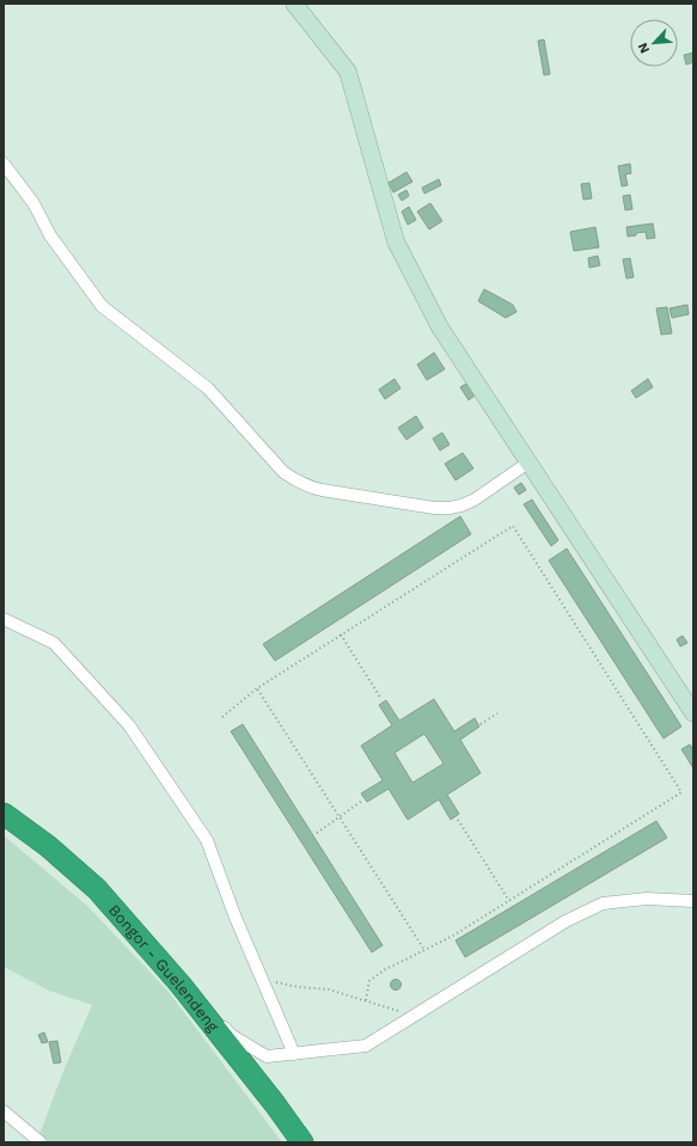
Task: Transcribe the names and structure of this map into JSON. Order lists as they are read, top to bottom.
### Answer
{
  "streets": {
    "highway": ["Bongor - Guelendeng"]
  },
  "north": "bottom left"
}
